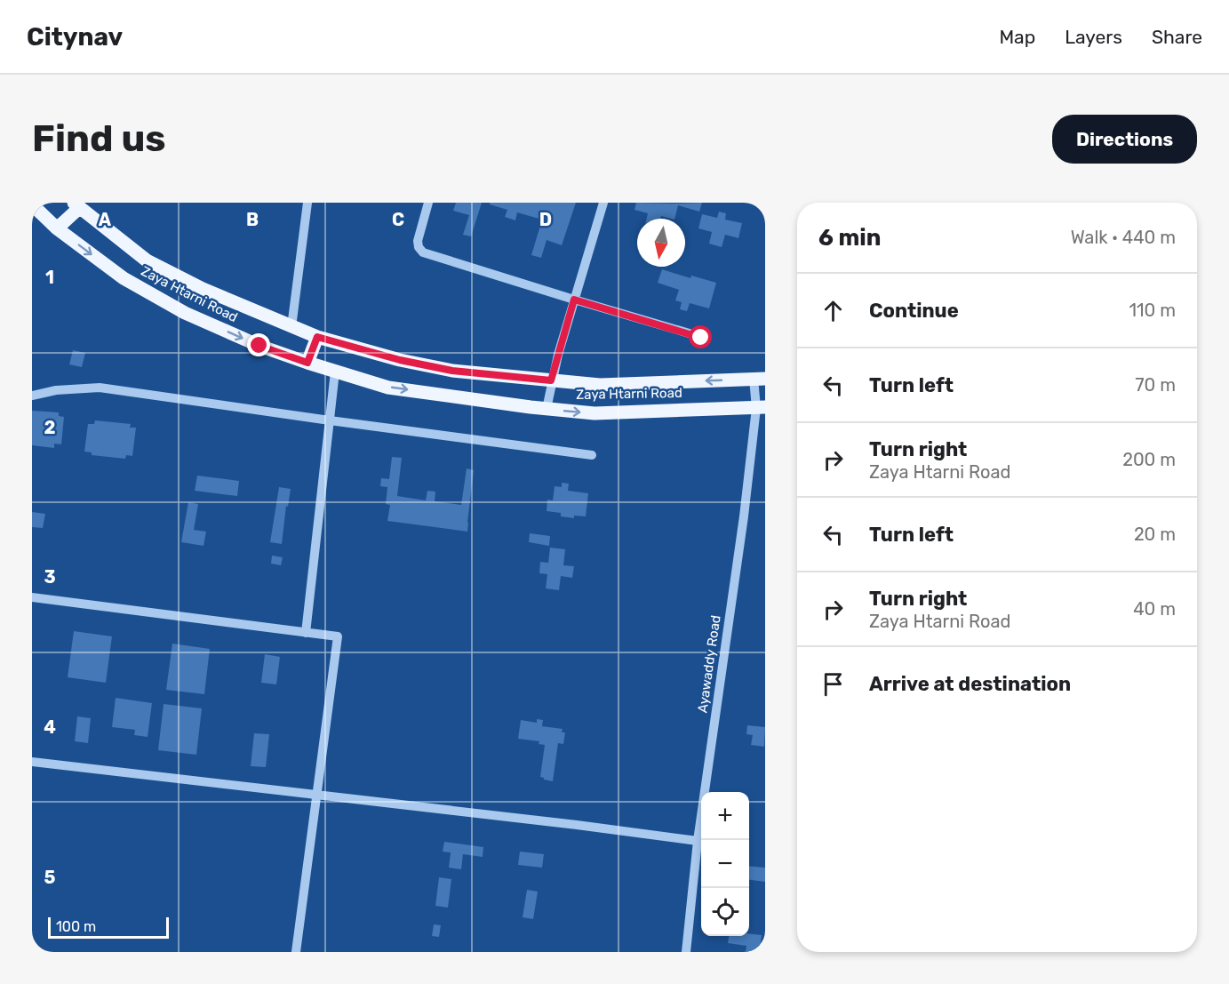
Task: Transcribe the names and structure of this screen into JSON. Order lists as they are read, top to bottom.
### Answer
{
  "streets": {
    "main road": ["Zaya Htarni Road"],
    "street": ["Ayawaddy Road"]
  },
  "crossings": [
    ["Zaya Htarni Road", "Ayawaddy Road"]
  ],
  "scale_bar": "100 m",
  "north": "bottom",
  "page": {
    "header": "Citynav",
    "nav": ["Map", "Layers", "Share"],
    "buttons": "Directions",
    "title": "Find us",
    "heading": ["6 min", "Walk · 440 m"],
    "list": [
      ["Continue", "110 m"],
      ["Turn left", "70 m"],
      ["Turn right", "Zaya Htarni Road", "200 m"],
      ["Turn left", "20 m"],
      ["Turn right", "Zaya Htarni Road", "40 m"],
      "Arrive at destination"
    ],
    "map_buttons": ["+", "−"],
    "scale": "100 m"
  },
  "grid": {
    "columns": [
      "A",
      "B",
      "C",
      "D"
    ],
    "rows": [
      "1",
      "2",
      "3",
      "4",
      "5"
    ]
  }
}
